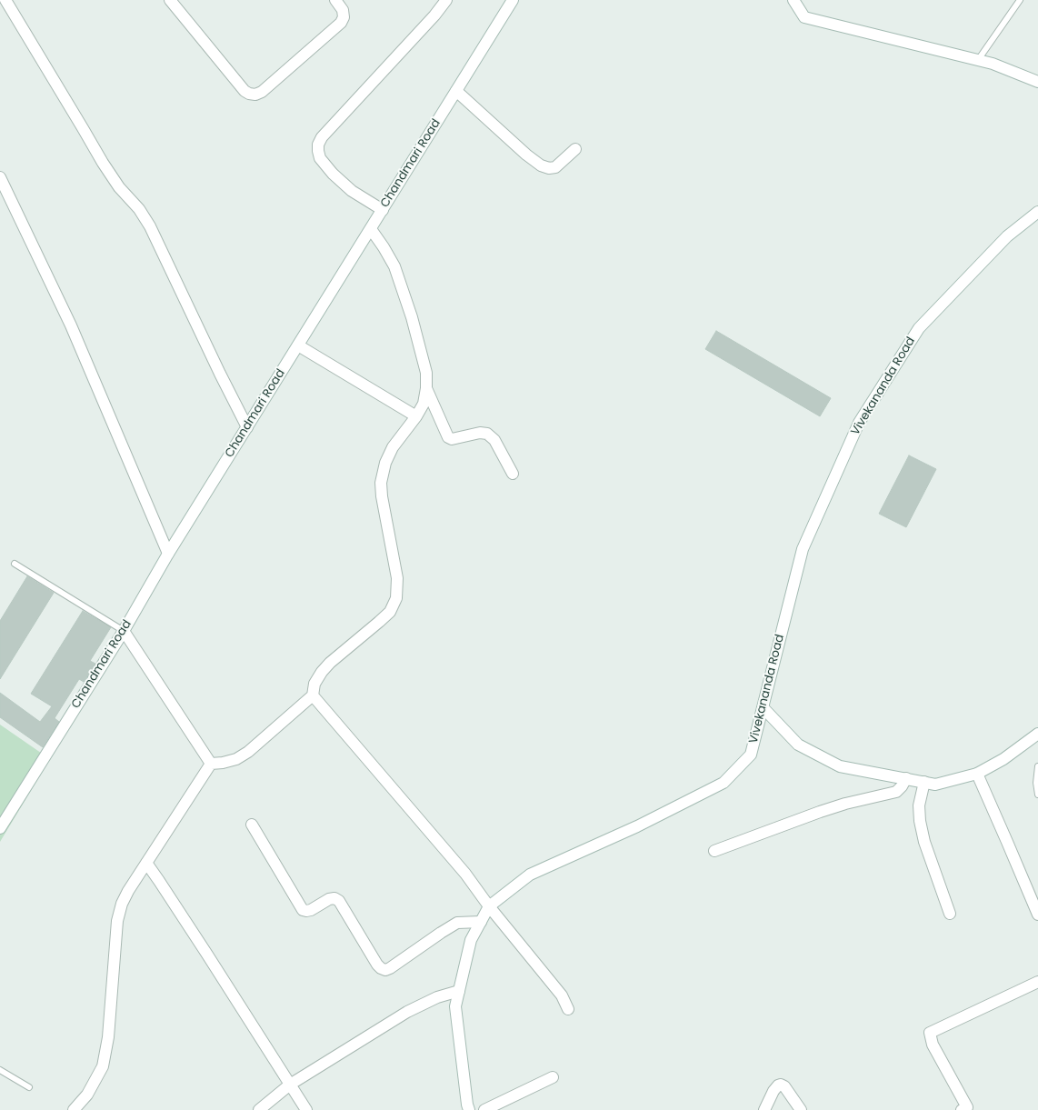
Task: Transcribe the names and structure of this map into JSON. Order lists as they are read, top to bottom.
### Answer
{
  "streets": {
    "street": ["Chandmari Road", "Vivekananda Road"]
  }
}
